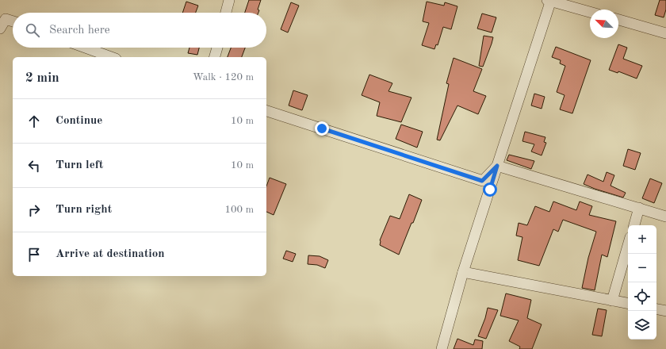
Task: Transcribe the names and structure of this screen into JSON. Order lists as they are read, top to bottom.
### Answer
{
  "north": "top left",
  "page": {
    "search": "Search here",
    "heading": ["2 min", "Walk · 120 m"],
    "list": [
      ["Continue", "10 m"],
      ["Turn left", "10 m"],
      ["Turn right", "100 m"],
      "Arrive at destination"
    ],
    "map_buttons": ["+", "−"]
  }
}
